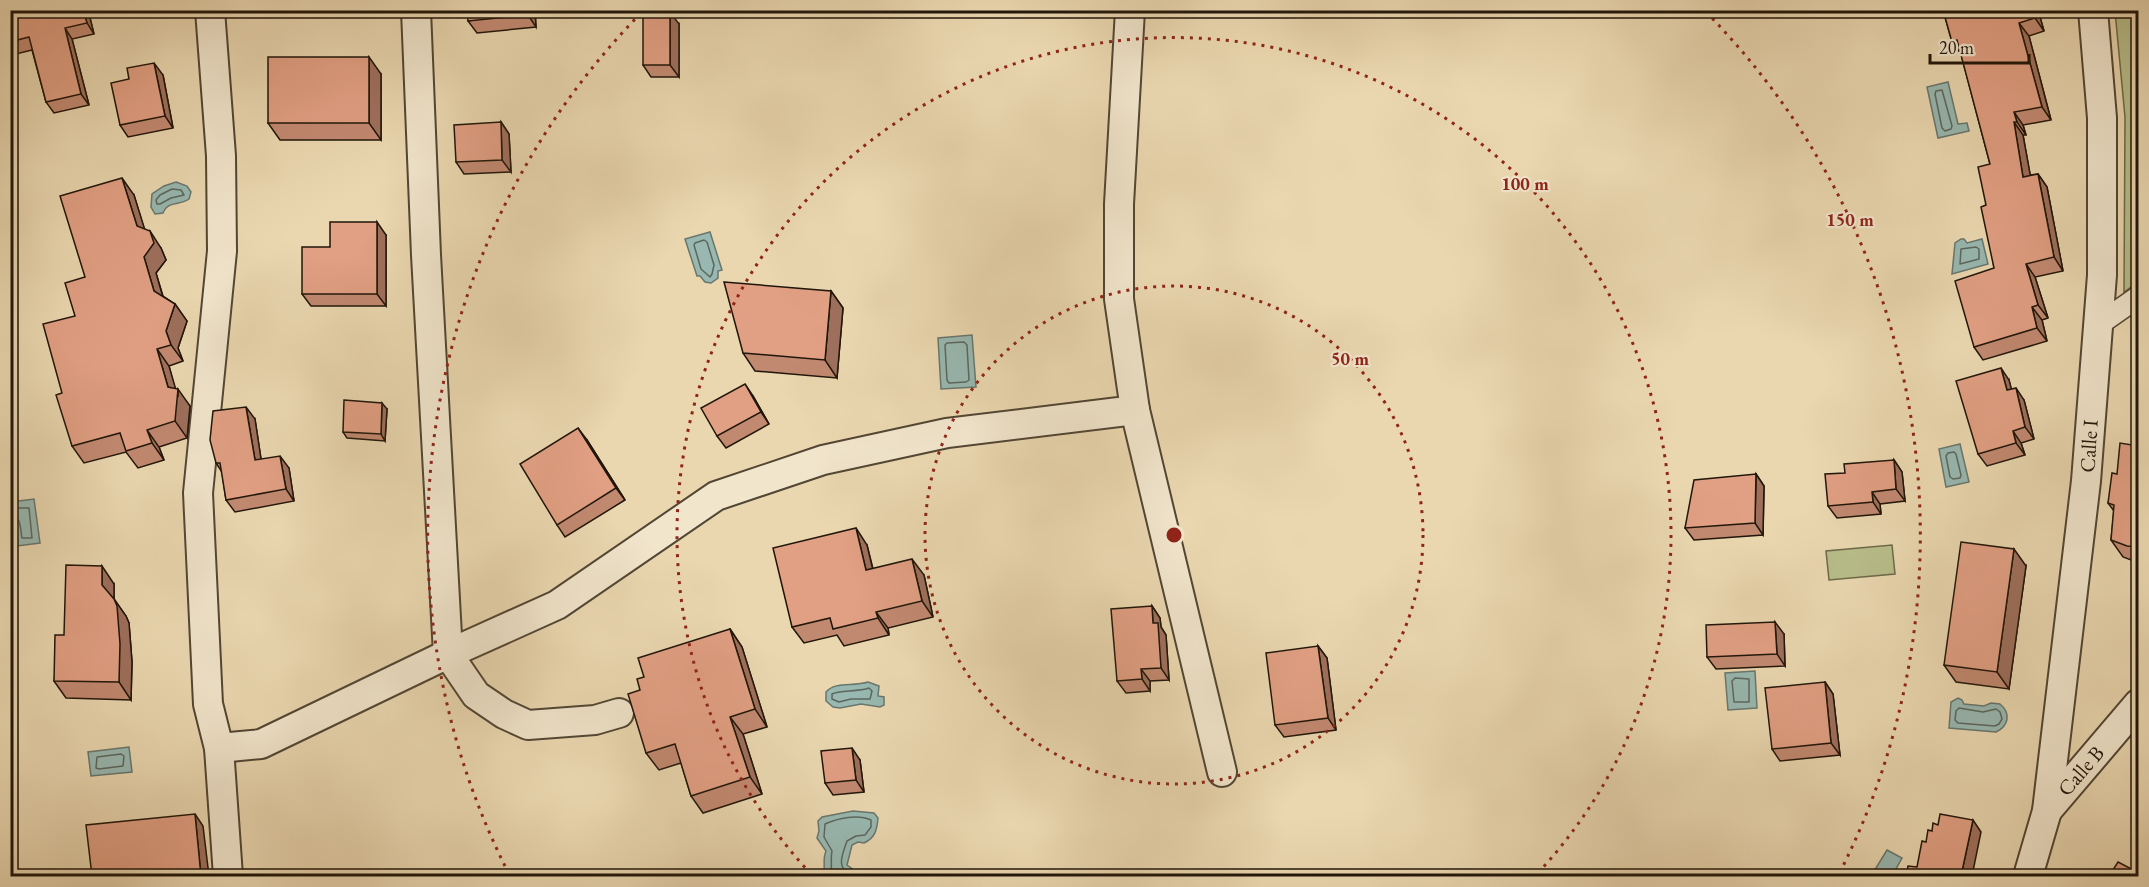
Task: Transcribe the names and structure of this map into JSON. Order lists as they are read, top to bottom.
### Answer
{
  "streets": {
    "street": ["Calle I", "Calle B"]
  },
  "crossings": [
    ["Calle I", "Calle B"]
  ],
  "scale_bar": "20 m",
  "rings": ["100 m", "150 m", "50 m"]
}
